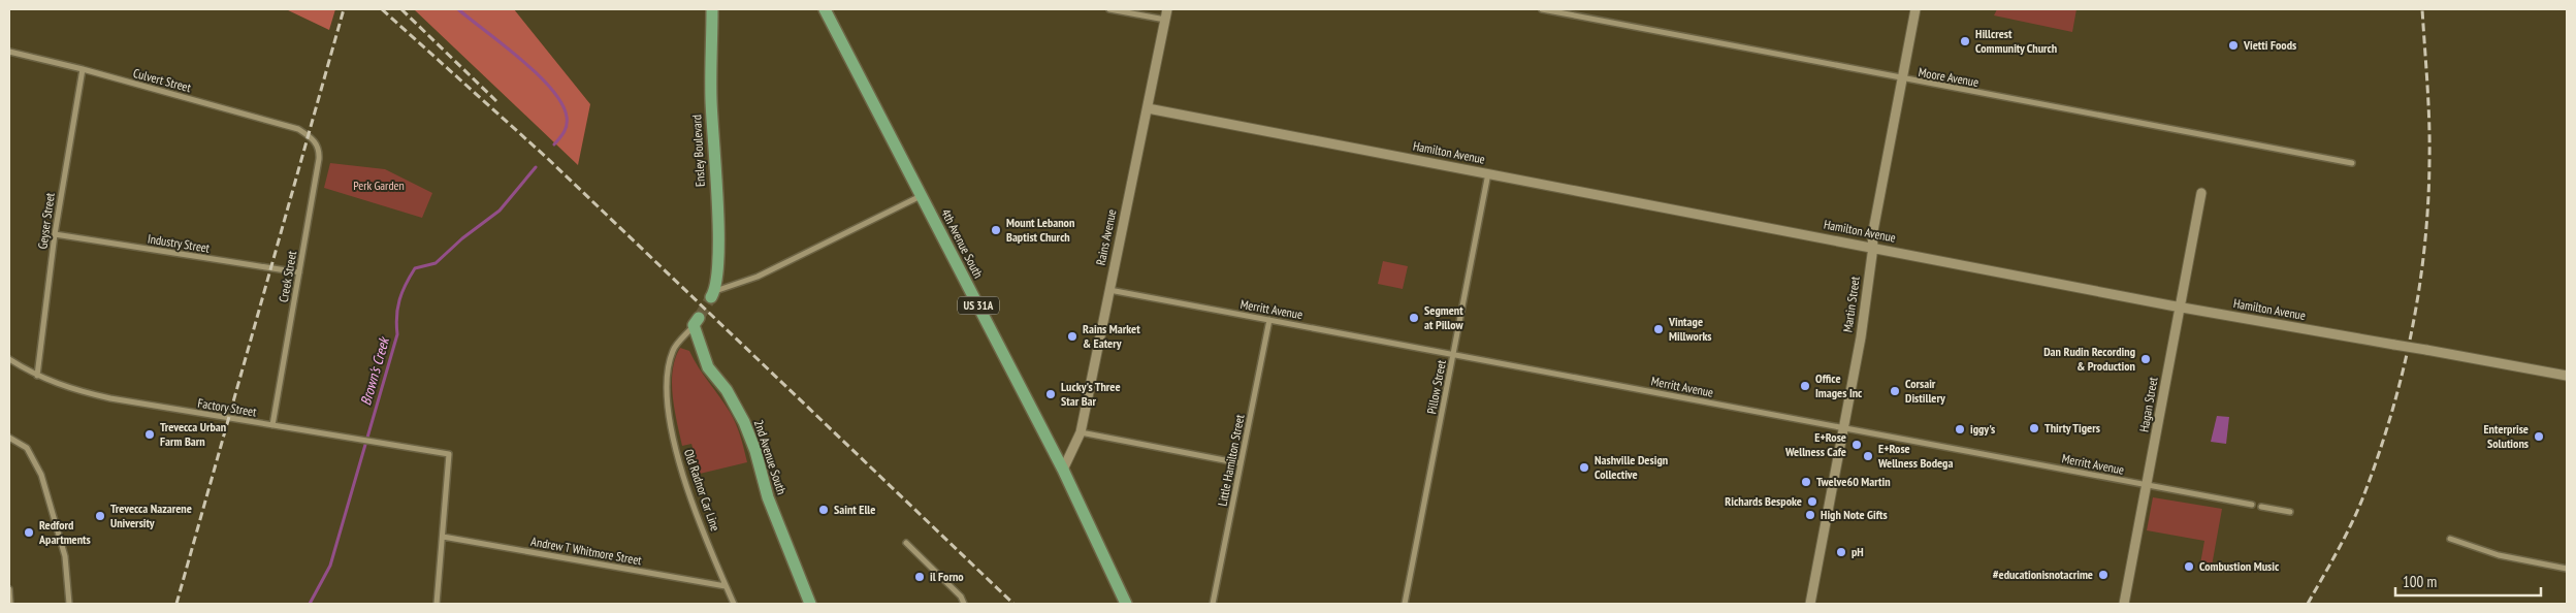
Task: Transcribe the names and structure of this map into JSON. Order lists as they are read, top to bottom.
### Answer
{
  "streets": {
    "main road": [
      "Ensley Boulevard",
      "4th Avenue South",
      "US 31A",
      "2nd Avenue South"
    ],
    "street": [
      "Moore Avenue",
      "Culvert Street",
      "Hamilton Avenue",
      "Geyser Street",
      "Rains Avenue",
      "Industry Street",
      "Creek Street",
      "Martin Street",
      "Merritt Avenue",
      "Pillow Street",
      "Hagan Street",
      "Factory Street",
      "Little Hamilton Street",
      "Old Radnor Car Line",
      "Andrew T Whitmore Street"
    ]
  },
  "crossings": [
    ["Moore Avenue", "Martin Street"],
    ["Culvert Street", "Geyser Street"],
    ["Culvert Street", "Creek Street"],
    ["Hamilton Avenue", "Rains Avenue"],
    ["Hamilton Avenue", "Martin Street"],
    ["Hamilton Avenue", "Pillow Street"],
    ["Hamilton Avenue", "Hagan Street"],
    ["Geyser Street", "Industry Street"],
    ["Geyser Street", "Factory Street"],
    ["Rains Avenue", "4th Avenue South"],
    ["Rains Avenue", "Merritt Avenue"],
    ["Industry Street", "Creek Street"],
    ["Creek Street", "Factory Street"],
    ["Martin Street", "Merritt Avenue"],
    ["Merritt Avenue", "Pillow Street"],
    ["Merritt Avenue", "Hagan Street"],
    ["Merritt Avenue", "Little Hamilton Street"],
    ["Factory Street", "Andrew T Whitmore Street"],
    ["2nd Avenue South", "Old Radnor Car Line"],
    ["Old Radnor Car Line", "Andrew T Whitmore Street"]
  ],
  "water": ["Brown's Creek"],
  "parks": ["Perk Garden"],
  "places": [
    "Hillcrest Community Church",
    "Vietti Foods",
    "Mount Lebanon Baptist Church",
    "Segment at Pillow",
    "Vintage Millworks",
    "Rains Market & Eatery",
    "Dan Rudin Recording & Production",
    "Office Images Inc",
    "Corsair Distillery",
    "Lucky's Three Star Bar",
    "Thirty Tigers",
    "iggy's",
    "Trevecca Urban Farm Barn",
    "Enterprise Solutions",
    "E+Rose Wellness Cafe",
    "E+Rose Wellness Bodega",
    "Nashville Design Collective",
    "Twelve60 Martin",
    "Richards Bespoke",
    "Saint Elle",
    "High Note Gifts",
    "Trevecca Nazarene University",
    "Redford Apartments",
    "pH",
    "Combustion Music",
    "#educationisnotacrime",
    "il Forno"
  ],
  "scale_bar": "100 m"
}
